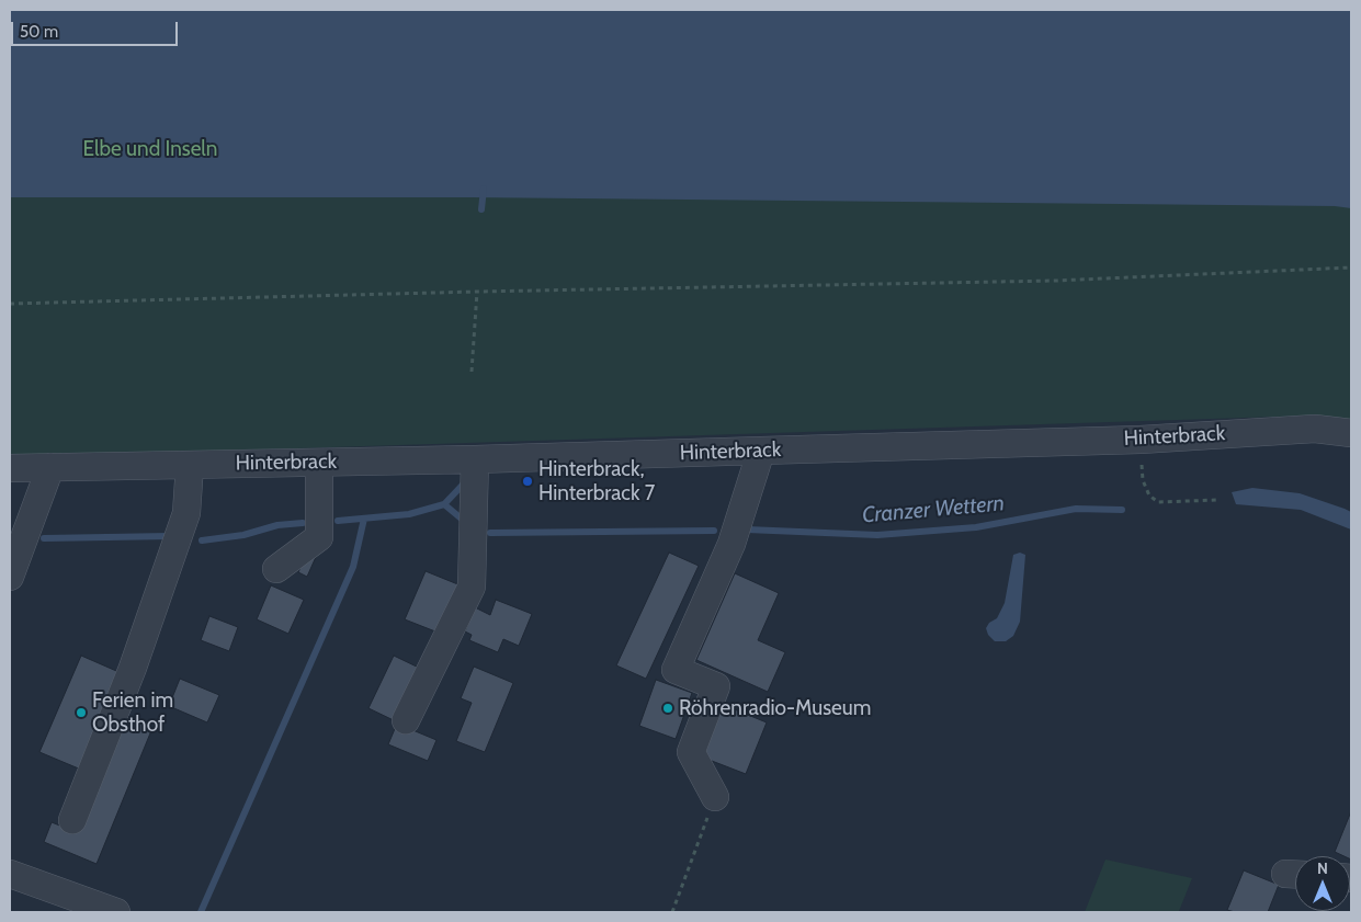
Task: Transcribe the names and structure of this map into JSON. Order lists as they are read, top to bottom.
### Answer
{
  "streets": {
    "street": ["Hinterbrack"]
  },
  "water": ["Cranzer Wettern"],
  "parks": ["Elbe und Inseln"],
  "places": ["Hinterbrack, Hinterbrack 7", "Röhrenradio-Museum", "Ferien im Obsthof"],
  "scale_bar": "50 m",
  "north": "top"
}
